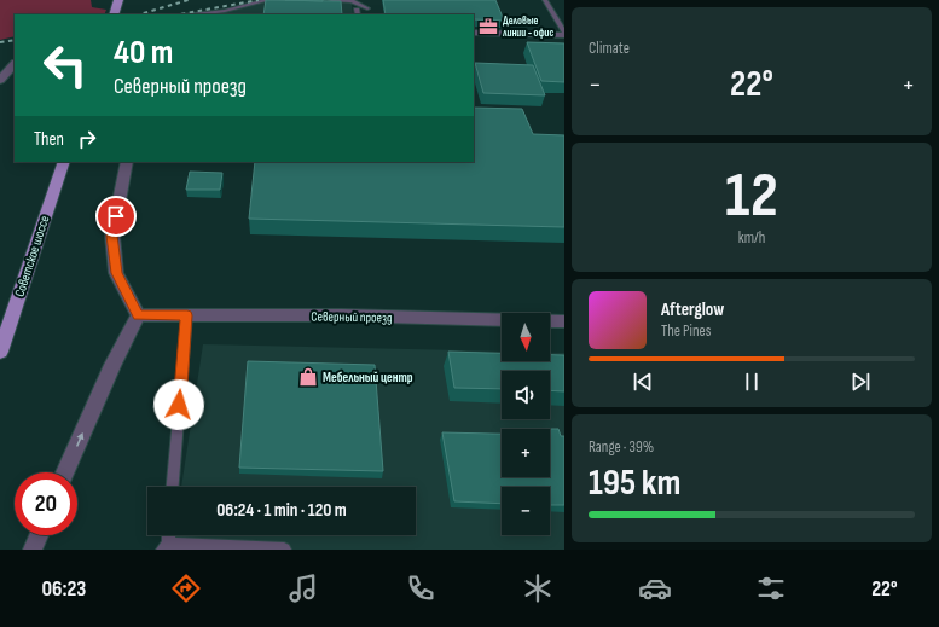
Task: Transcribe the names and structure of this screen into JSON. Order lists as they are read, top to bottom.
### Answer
{
  "streets": {
    "main road": ["Советское шоссе"],
    "street": ["Северный проезд"]
  },
  "places": {
    "office": ["Деловые линии - офис"],
    "shop": ["Мебельный центр"]
  },
  "north": "bottom",
  "page": {
    "tile": [
      "Climate",
      ["12", "km/h"],
      ["Range · 39%", "195 km"]
    ],
    "turn": ["40 m", "Северный проезд"],
    "heat": ["−", "22°", "+"],
    "then": "Then",
    "song": ["Afterglow", "The Pines"],
    "map_buttons": ["+", "−"],
    "limit": "20",
    "trip": "06:24 · 1 min · 120 m",
    "tabs": ["06:23", "22°"]
  }
}
